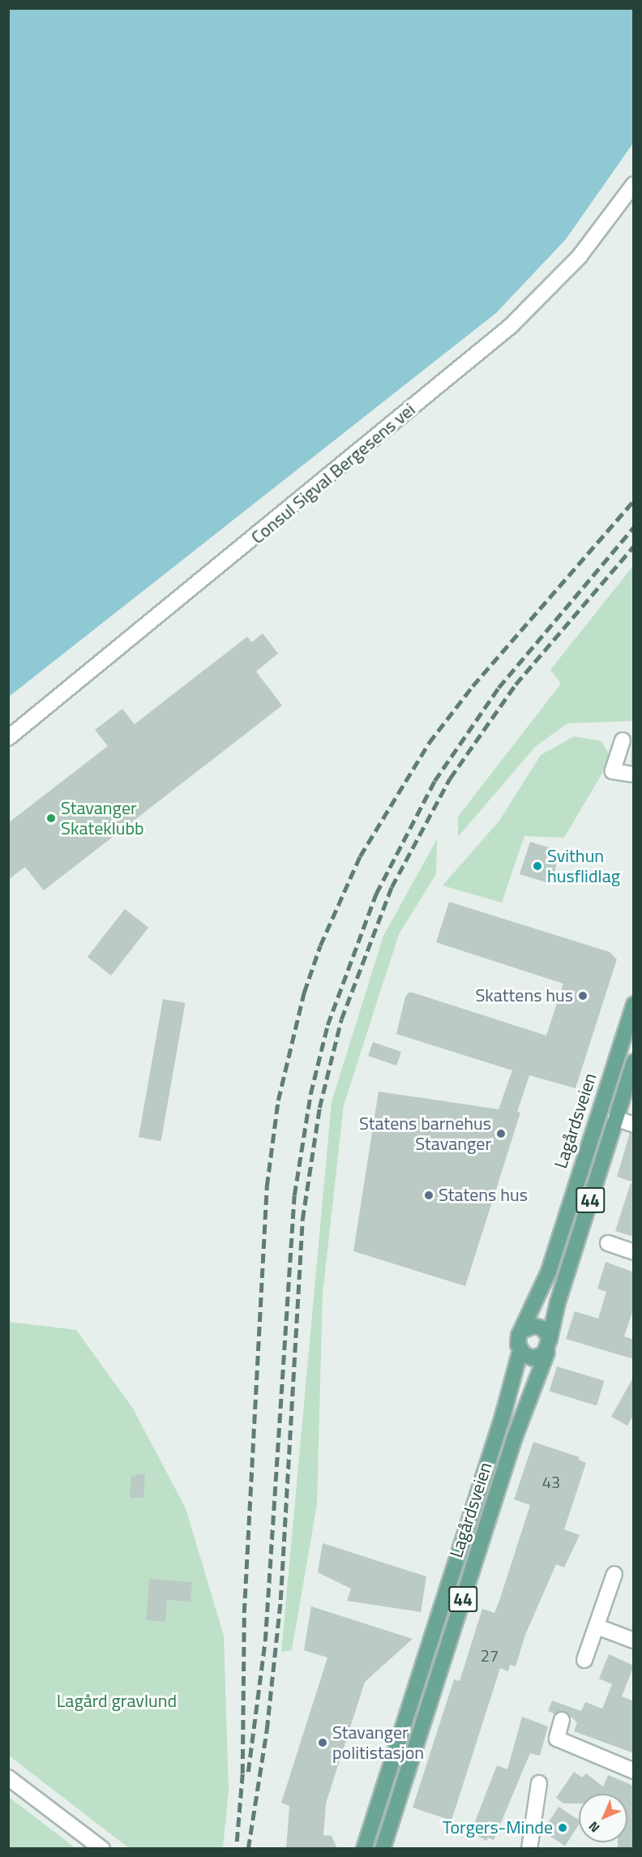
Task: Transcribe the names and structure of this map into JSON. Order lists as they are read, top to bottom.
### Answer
{
  "streets": {
    "main road": ["Lagårdsveien", "44"],
    "street": ["Consul Sigval Bergesens vei"]
  },
  "crossings": [
    ["Lagårdsveien", "44"]
  ],
  "parks": ["Lagård gravlund"],
  "places": [
    "Stavanger Skateklubb",
    "Svithun husflidlag",
    "Skattens hus",
    "Statens barnehus Stavanger",
    "Statens hus",
    "Stavanger politistasjon",
    "Torgers-Minde"
  ],
  "house_numbers": ["43", "27"],
  "north": "bottom left"
}
